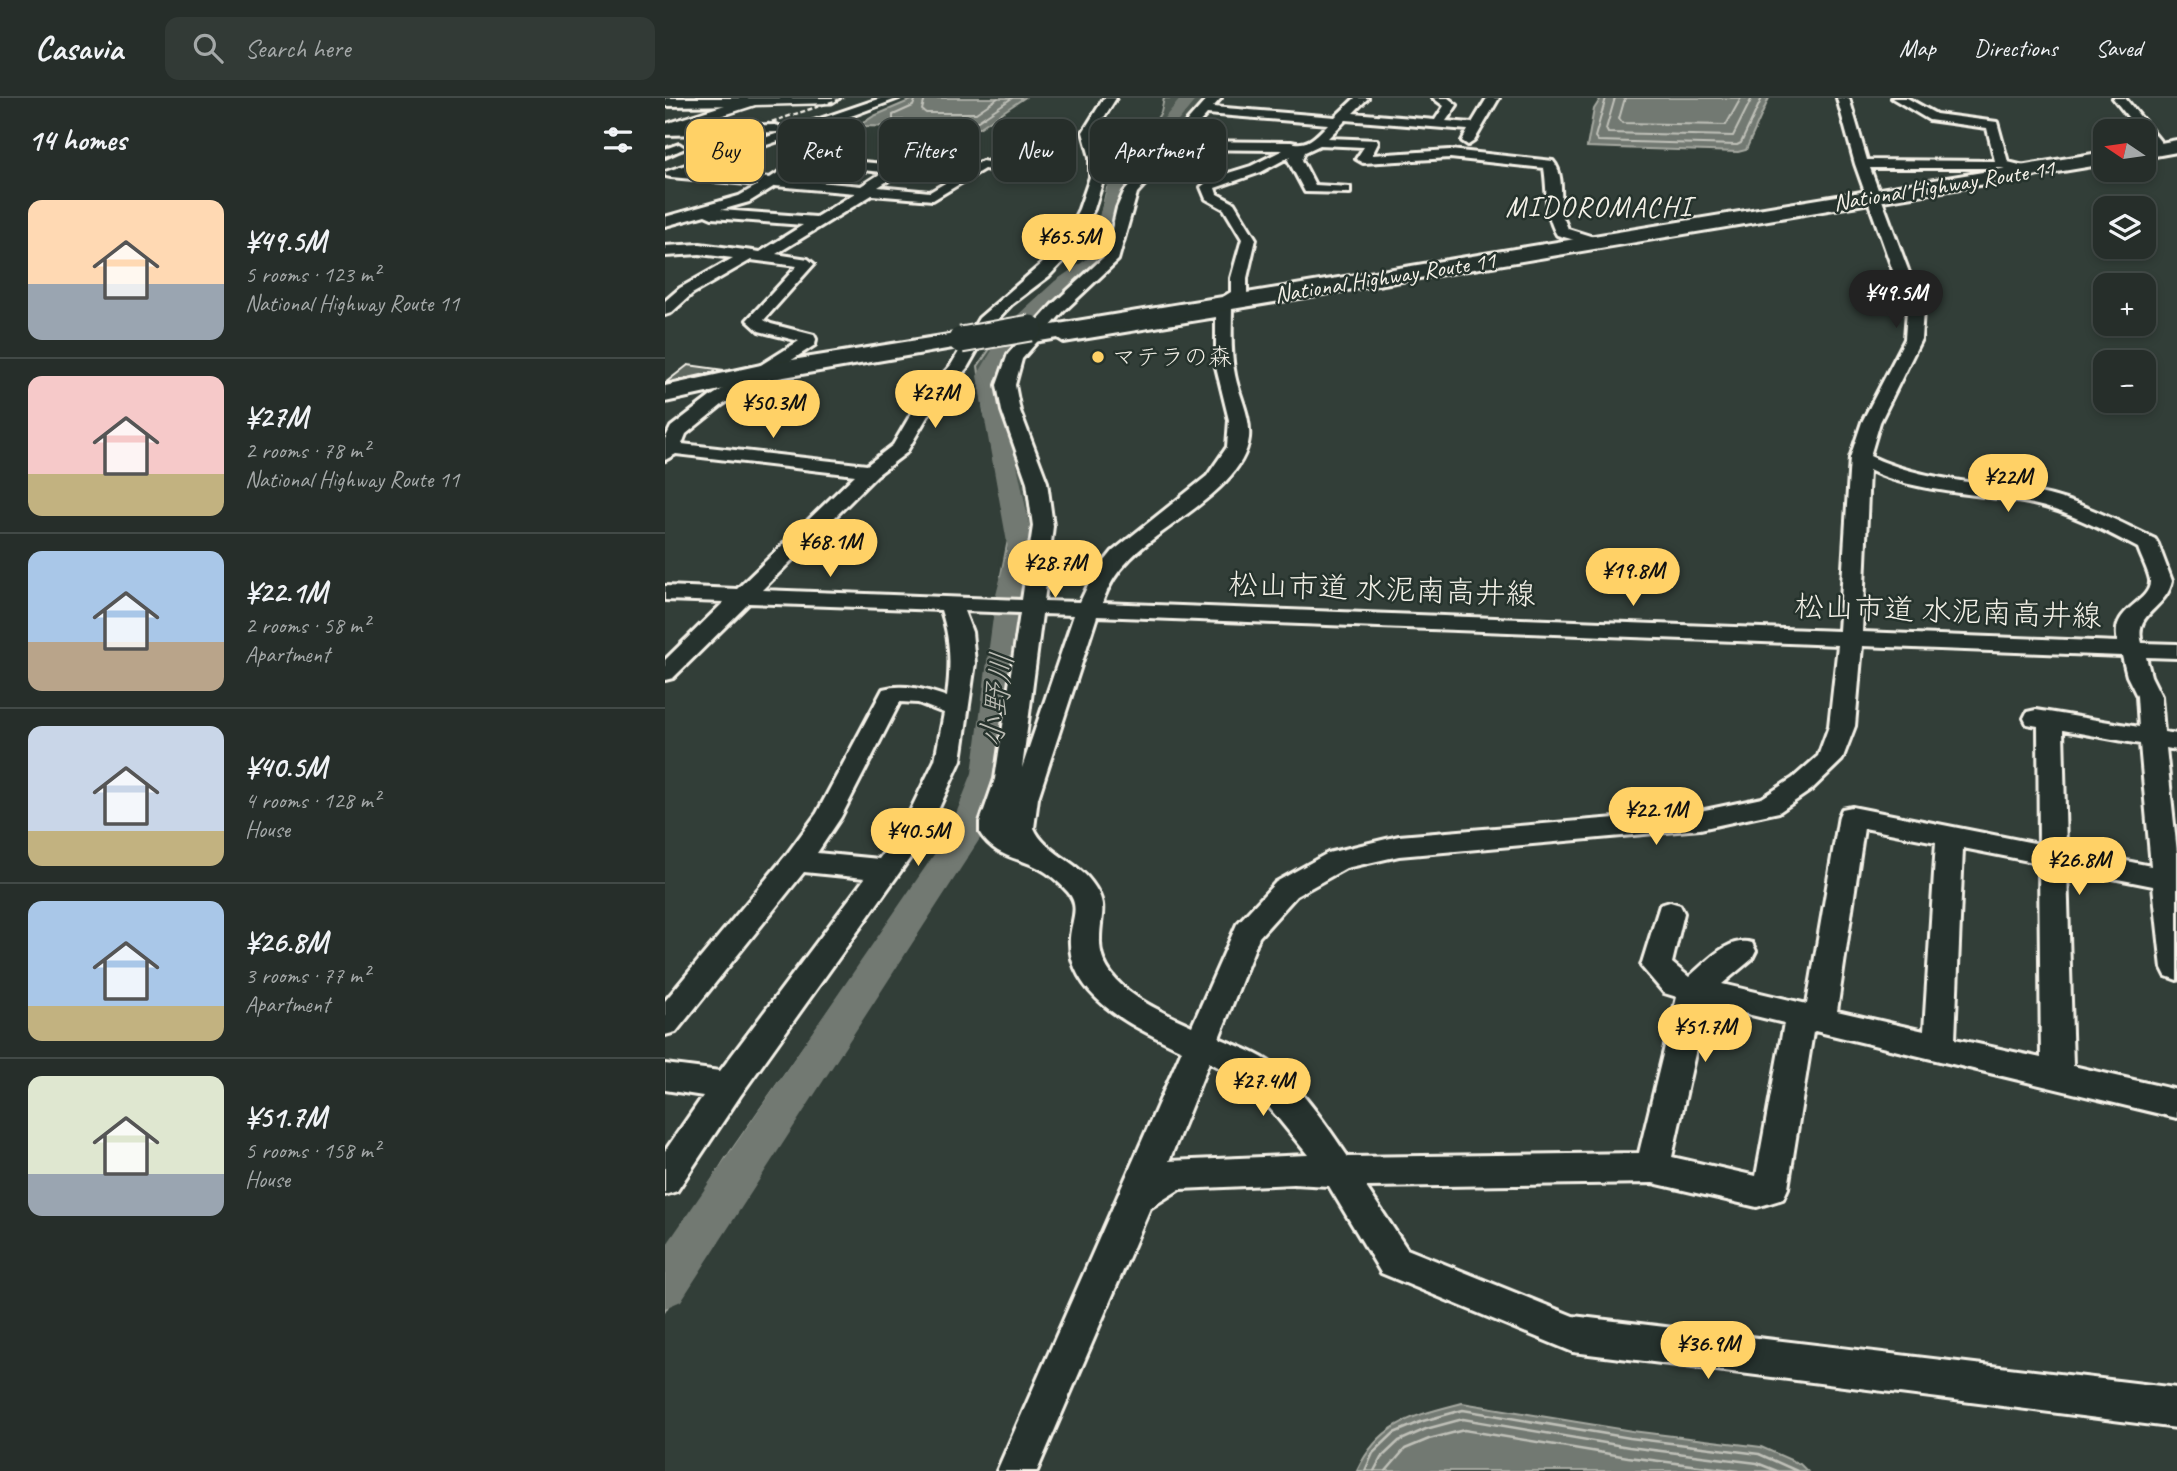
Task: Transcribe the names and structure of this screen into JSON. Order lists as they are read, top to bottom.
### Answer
{
  "streets": {
    "highway": ["National Highway Route 11"],
    "street": ["松山市道 水泥南高井線"]
  },
  "districts": ["MIDOROMACHI"],
  "water": ["小野川"],
  "places": ["マテラの森"],
  "north": "left",
  "page": {
    "header": "Casavia",
    "search": "Search here",
    "nav": ["Map", "Directions", "Saved"],
    "heading": "14 homes",
    "map_buttons": ["+", "−"],
    "chip": [
      "Buy",
      "Rent",
      "Filters",
      "New",
      "Apartment"
    ],
    "list": [
      {
        "name": "¥49.5M",
        "note": "5 rooms · 123 m² · National Highway Route 11"
      },
      {
        "name": "¥27M",
        "note": "2 rooms · 78 m² · National Highway Route 11"
      },
      {
        "name": "¥22.1M",
        "note": "2 rooms · 58 m² · Apartment"
      },
      {
        "name": "¥40.5M",
        "note": "4 rooms · 128 m² · House"
      },
      {
        "name": "¥26.8M",
        "note": "3 rooms · 77 m² · Apartment"
      },
      {
        "name": "¥51.7M",
        "note": "5 rooms · 158 m² · House"
      }
    ],
    "price": [
      "¥65.5M",
      "¥49.5M",
      "¥27M",
      "¥50.3M",
      "¥22M",
      "¥68.1M",
      "¥28.7M",
      "¥19.8M",
      "¥22.1M",
      "¥40.5M",
      "¥26.8M",
      "¥51.7M",
      "¥27.4M",
      "¥36.9M"
    ]
  }
}
